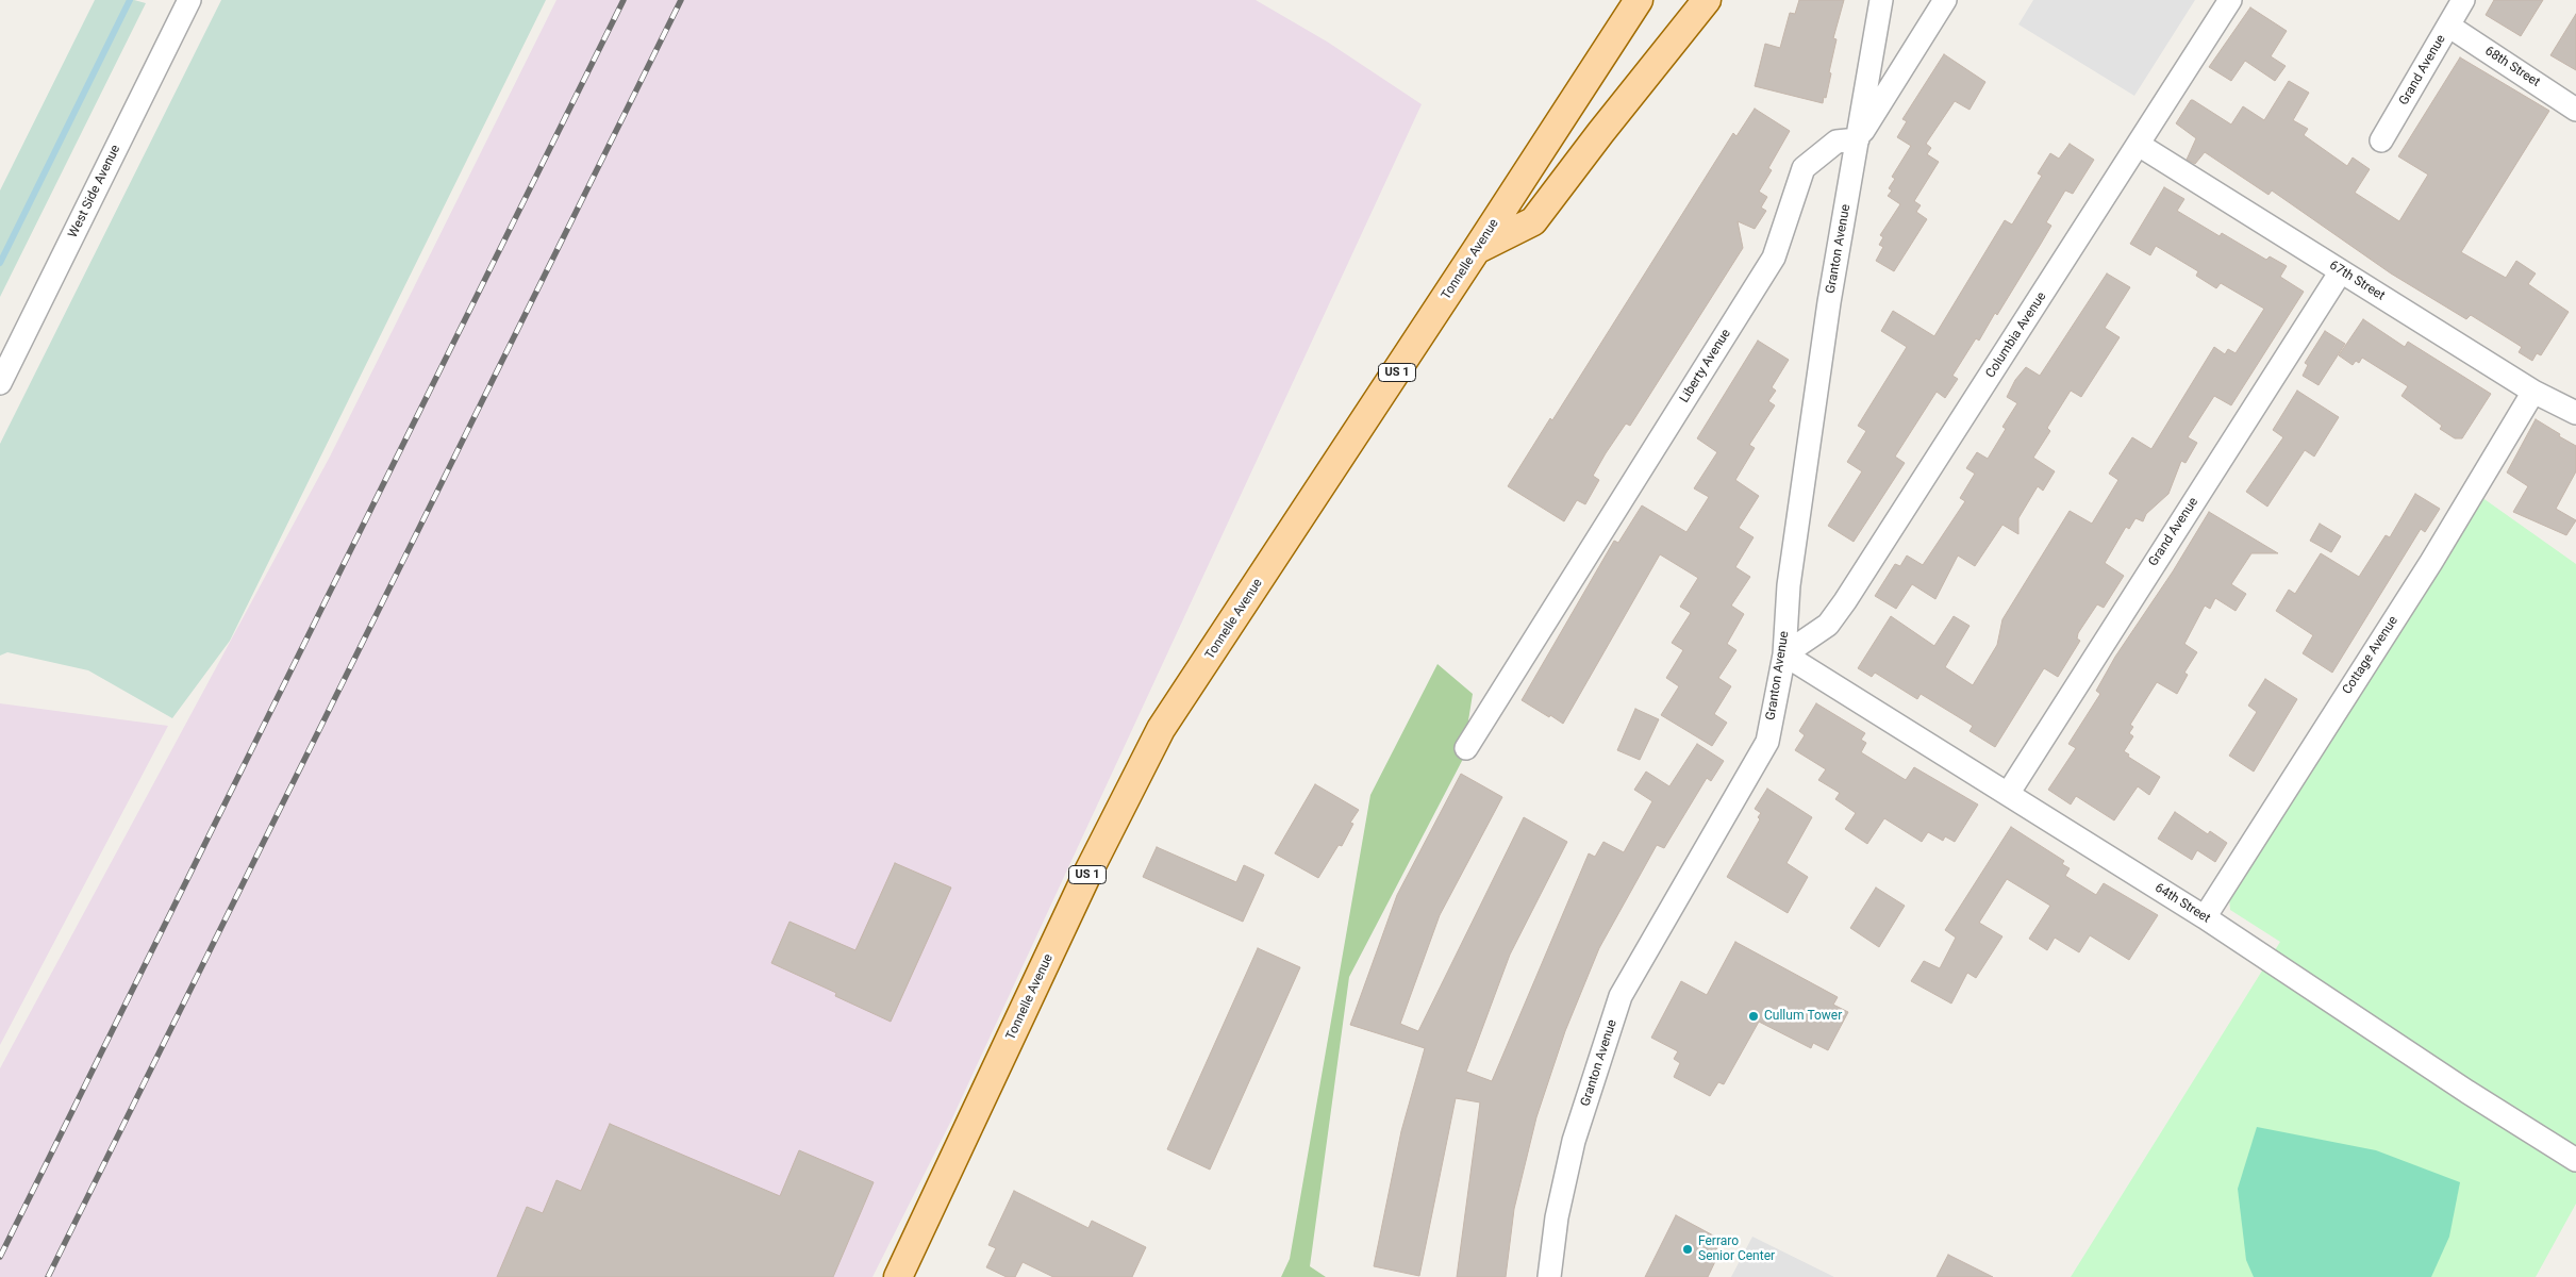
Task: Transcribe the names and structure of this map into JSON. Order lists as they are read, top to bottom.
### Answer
{
  "streets": {
    "main road": ["Tonnelle Avenue", "US 1"],
    "street": [
      "68th Street",
      "Grand Avenue",
      "West Side Avenue",
      "Granton Avenue",
      "67th Street",
      "Columbia Avenue",
      "Liberty Avenue",
      "Cottage Avenue",
      "64th Street"
    ]
  },
  "crossings": [
    ["68th Street", "Grand Avenue"],
    ["Grand Avenue", "67th Street"],
    ["Grand Avenue", "64th Street"],
    ["Granton Avenue", "Columbia Avenue"],
    ["Granton Avenue", "Liberty Avenue"],
    ["Granton Avenue", "64th Street"],
    ["67th Street", "Columbia Avenue"],
    ["67th Street", "Cottage Avenue"],
    ["Columbia Avenue", "64th Street"],
    ["Cottage Avenue", "64th Street"]
  ],
  "places": ["Cullum Tower", "Ferraro Senior Center"]
}
